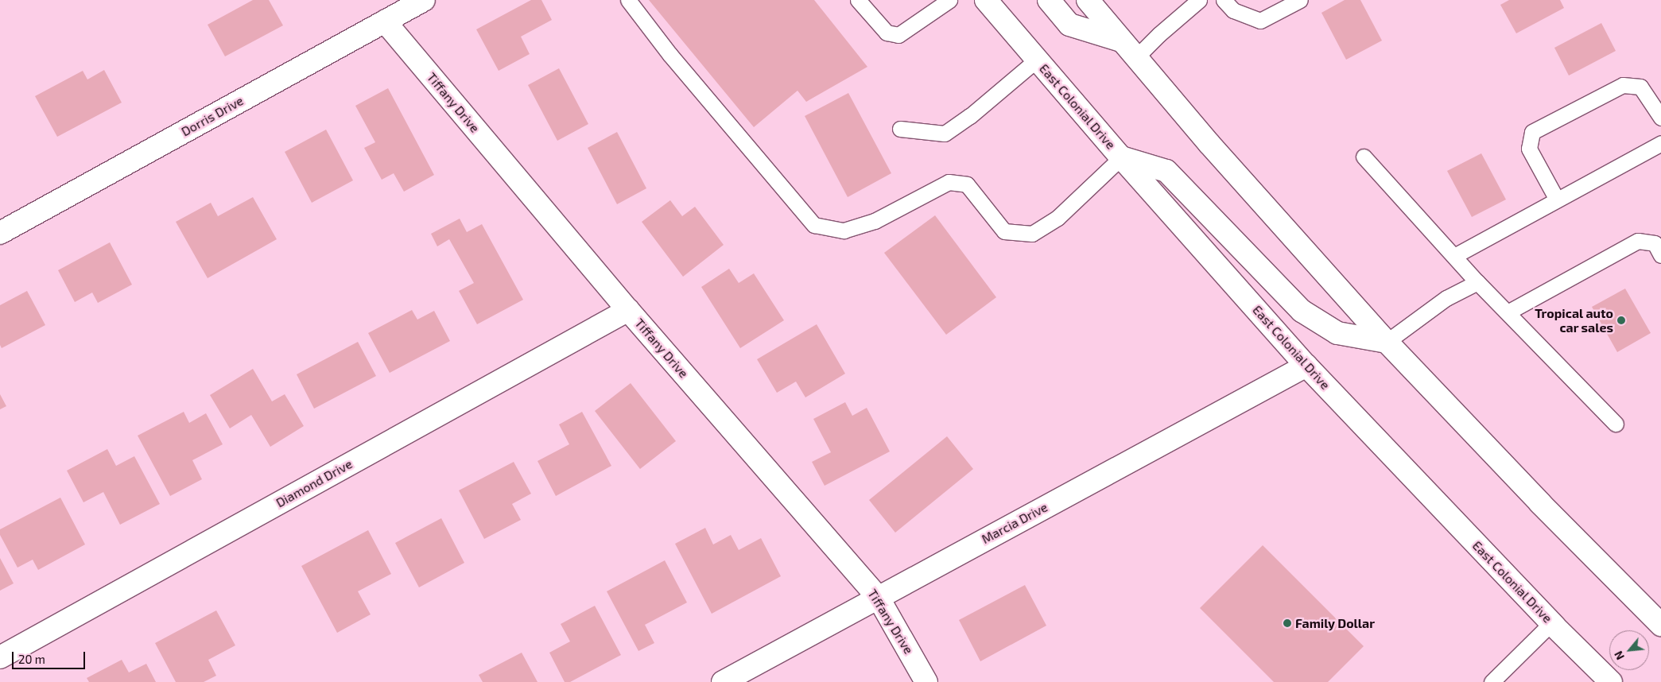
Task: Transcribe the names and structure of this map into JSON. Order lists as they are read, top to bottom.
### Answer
{
  "streets": {
    "main road": [
      "Tiffany Drive",
      "East Colonial Drive",
      "Dorris Drive",
      "Diamond Drive",
      "Marcia Drive"
    ]
  },
  "crossings": [
    ["Tiffany Drive", "Dorris Drive"],
    ["Tiffany Drive", "Diamond Drive"],
    ["Tiffany Drive", "Marcia Drive"],
    ["East Colonial Drive", "Marcia Drive"]
  ],
  "places": ["Tropical auto car sales", "Family Dollar"],
  "scale_bar": "20 m",
  "north": "bottom left"
}
